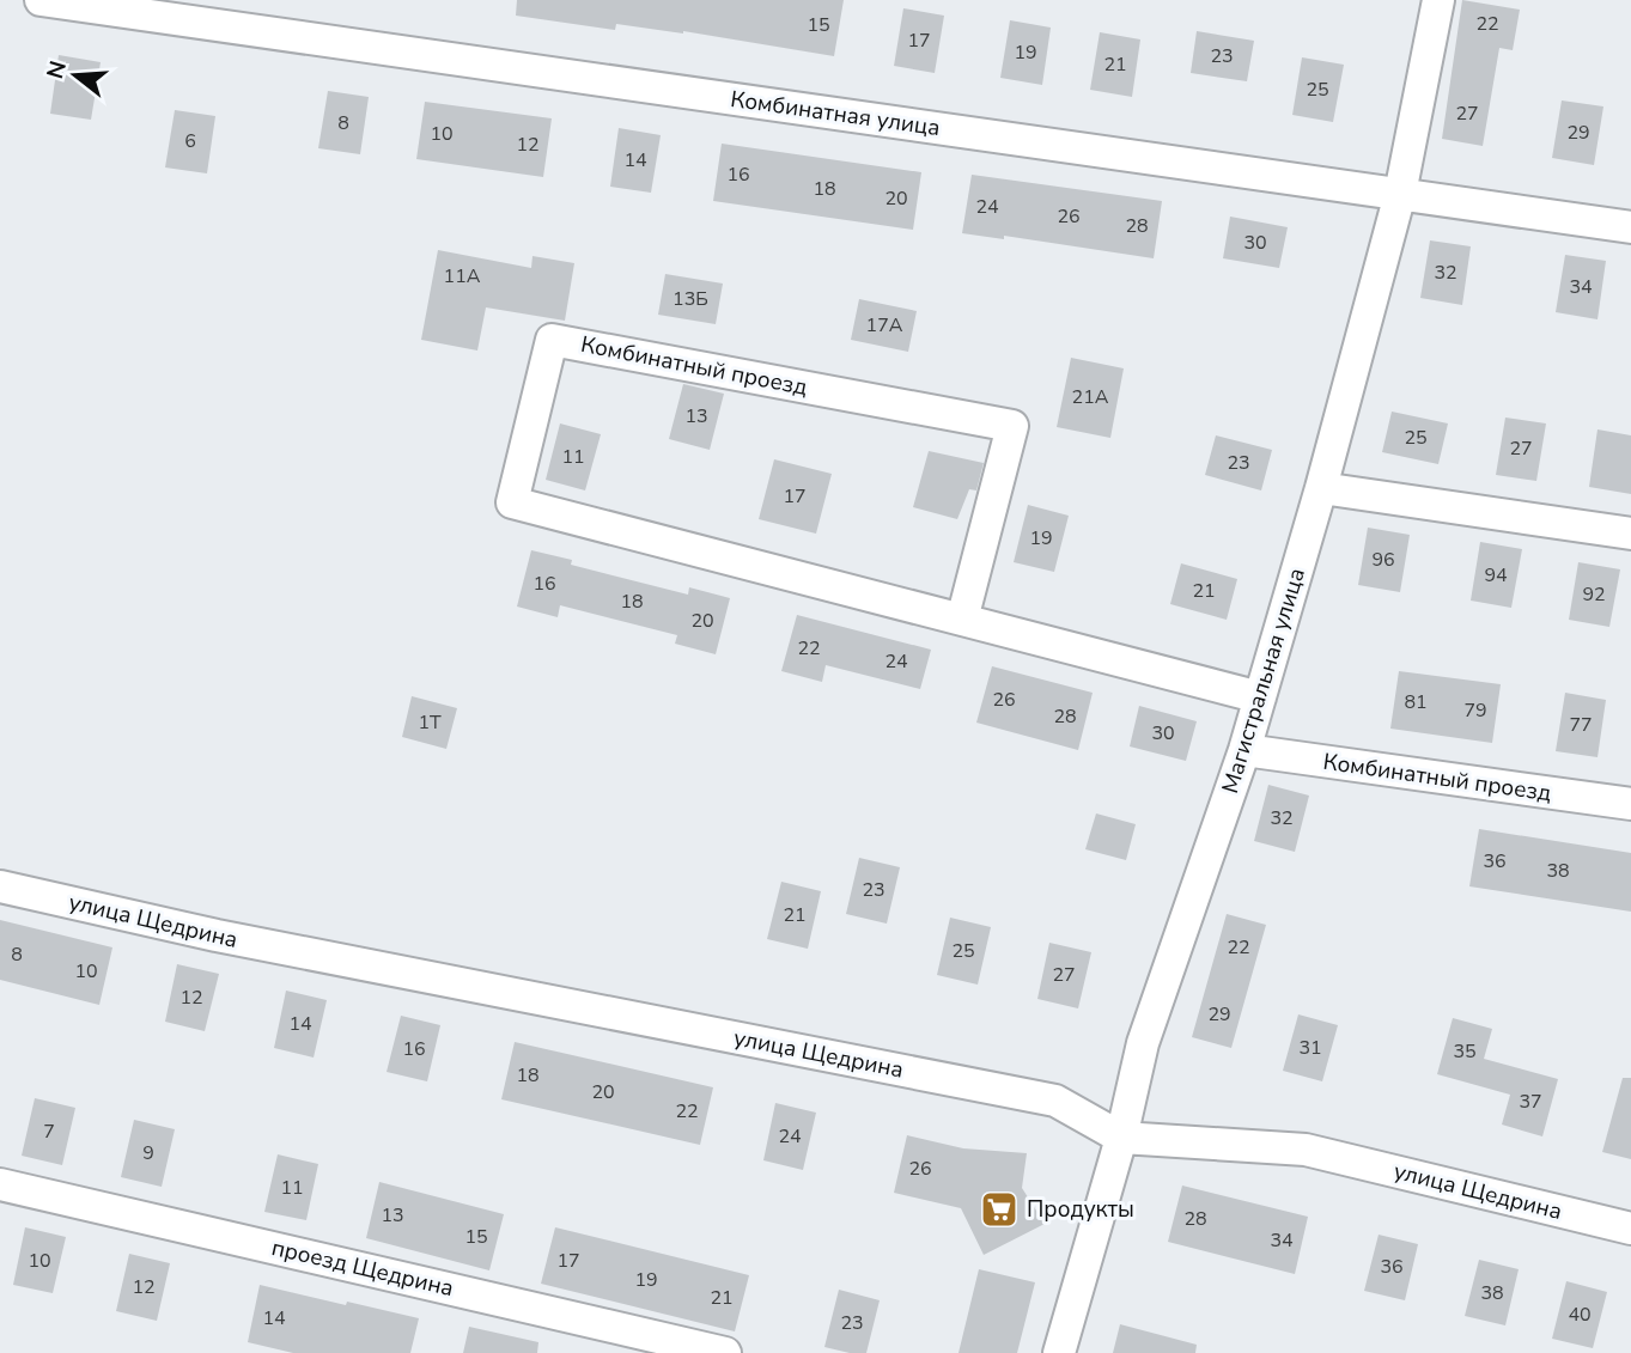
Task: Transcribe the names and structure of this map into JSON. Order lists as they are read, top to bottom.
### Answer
{
  "streets": {
    "street": [
      "Комбинатная улица",
      "Комбинатный проезд",
      "Магистральная улица",
      "улица Щедрина",
      "проезд Щедрина"
    ]
  },
  "crossings": [
    ["Комбинатная улица", "Магистральная улица"],
    ["Комбинатный проезд", "Магистральная улица"],
    ["Магистральная улица", "улица Щедрина"]
  ],
  "places": {
    "supermarket": ["Продукты"]
  },
  "house_numbers": [
    "22",
    "15",
    "17",
    "19",
    "23",
    "21",
    "25",
    "27",
    "8",
    "29",
    "10",
    "6",
    "12",
    "14",
    "16",
    "18",
    "20",
    "24",
    "26",
    "28",
    "30",
    "32",
    "11А",
    "34",
    "13Б",
    "17А",
    "21А",
    "13",
    "25",
    "27",
    "11",
    "23",
    "17",
    "19",
    "96",
    "94",
    "16",
    "21",
    "92",
    "18",
    "20",
    "22",
    "24",
    "26",
    "81",
    "79",
    "28",
    "1Т",
    "77",
    "30",
    "32",
    "36",
    "38",
    "23",
    "21",
    "22",
    "25",
    "8",
    "10",
    "27",
    "12",
    "29",
    "14",
    "31",
    "16",
    "35",
    "18",
    "20",
    "37",
    "22",
    "7",
    "24",
    "9",
    "26",
    "11",
    "13",
    "28",
    "15",
    "34",
    "10",
    "17",
    "36",
    "19",
    "12",
    "38",
    "21",
    "40",
    "14",
    "23"
  ],
  "north": "left"
}
